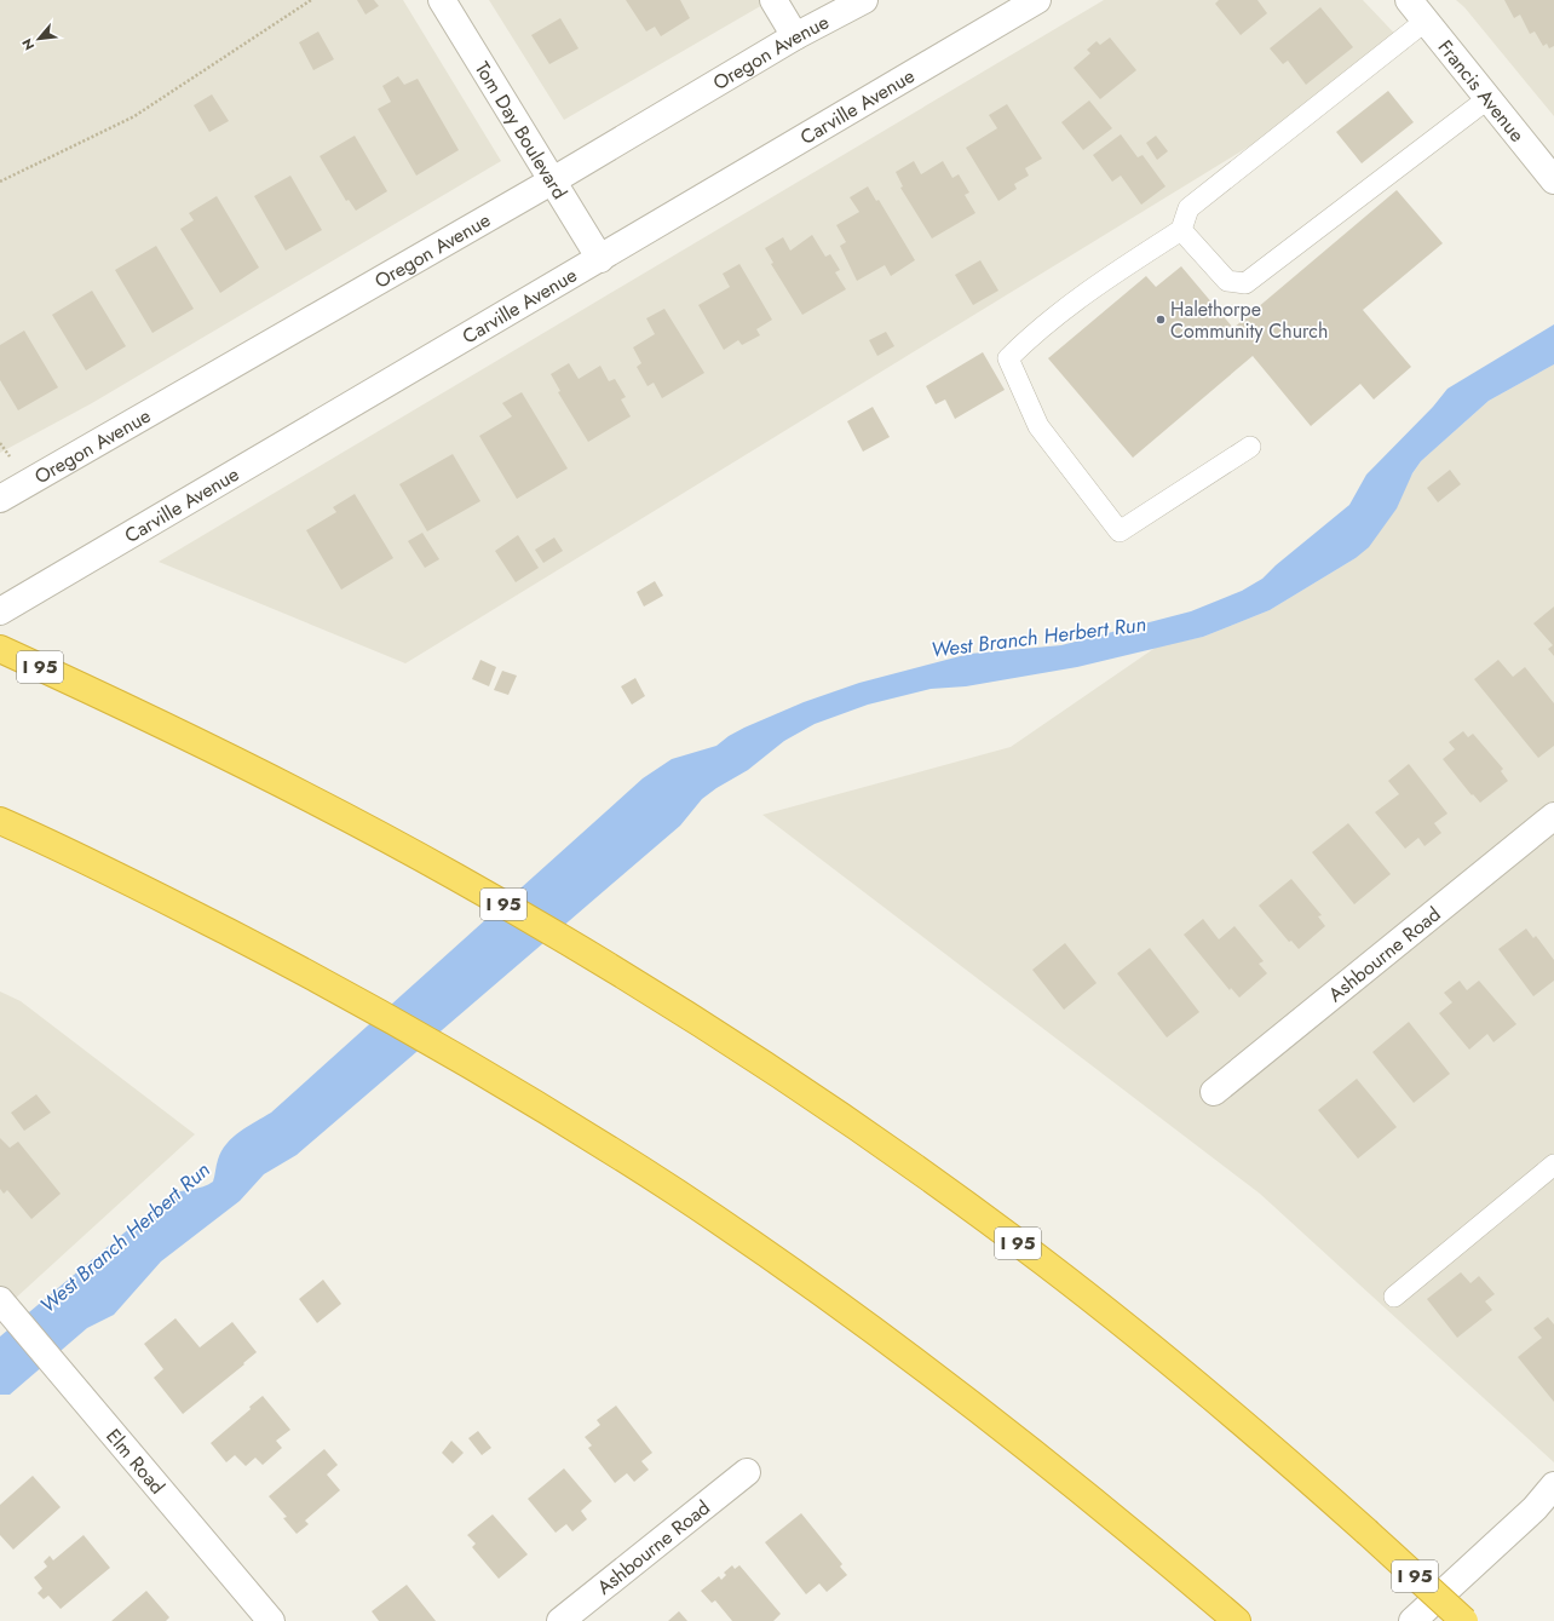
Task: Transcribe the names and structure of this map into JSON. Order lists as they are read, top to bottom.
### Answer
{
  "streets": {
    "highway": ["I 95"],
    "street": [
      "Oregon Avenue",
      "Francis Avenue",
      "Carville Avenue",
      "Tom Day Boulevard",
      "Ashbourne Road",
      "Elm Road"
    ]
  },
  "crossings": [
    ["Oregon Avenue", "Tom Day Boulevard"],
    ["Carville Avenue", "Tom Day Boulevard"]
  ],
  "water": ["West Branch Herbert Run"],
  "places": ["Halethorpe Community Church"],
  "north": "bottom left"
}
